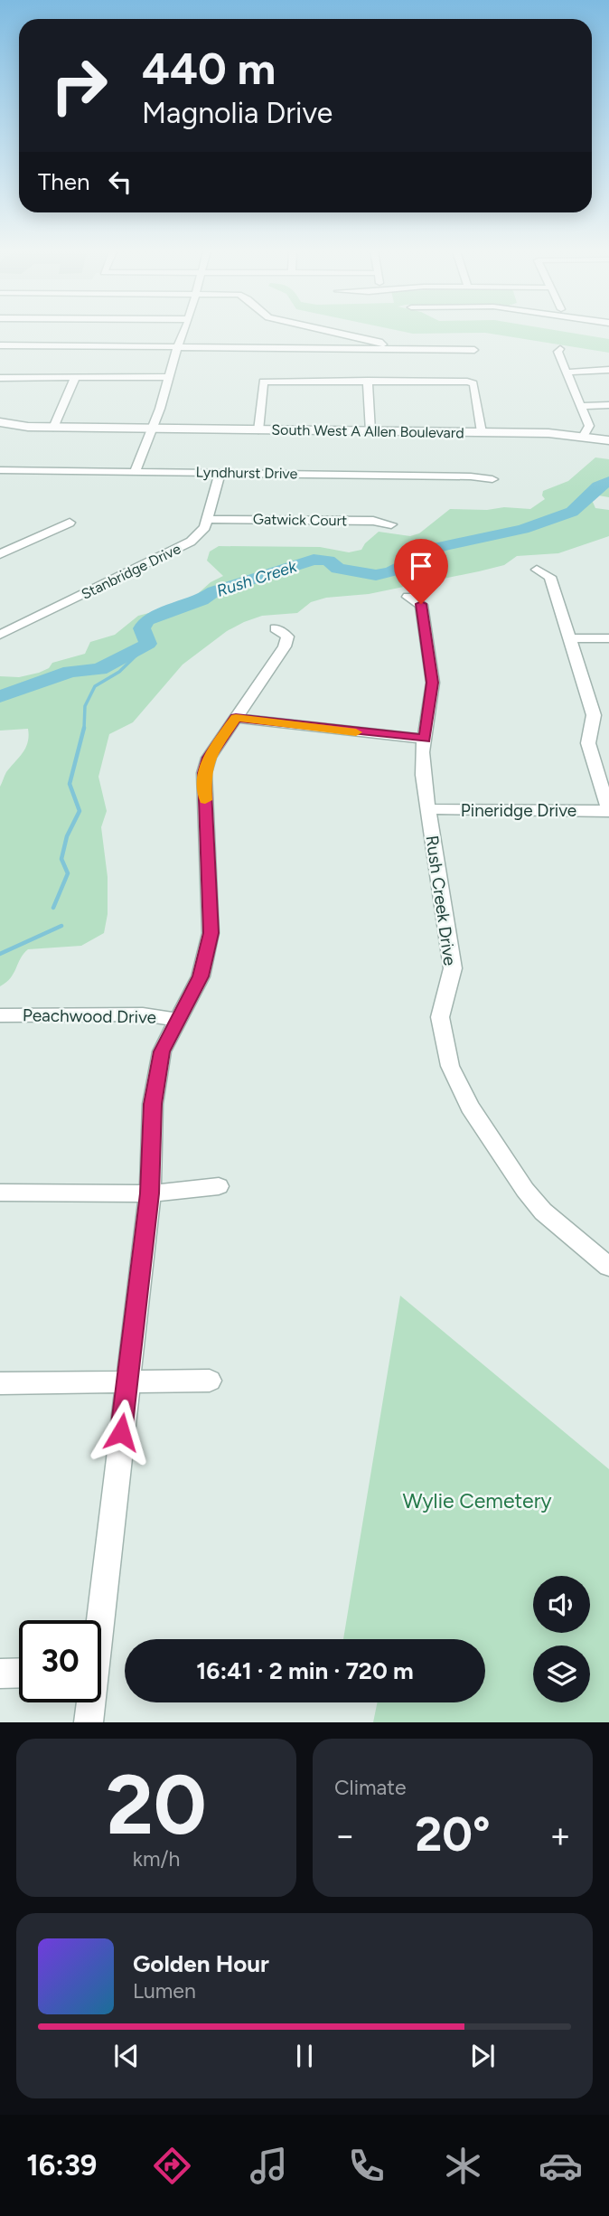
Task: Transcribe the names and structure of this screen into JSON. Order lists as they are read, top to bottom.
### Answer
{
  "streets": {
    "street": [
      "South West A Allen Boulevard",
      "Lyndhurst Drive",
      "Gatwick Court",
      "Stanbridge Drive",
      "Pineridge Drive",
      "Rush Creek Drive",
      "Peachwood Drive"
    ]
  },
  "crossings": [
    ["Lyndhurst Drive", "Stanbridge Drive"],
    ["Gatwick Court", "Stanbridge Drive"],
    ["Pineridge Drive", "Rush Creek Drive"]
  ],
  "water": ["Rush Creek"],
  "parks": ["Wylie Cemetery"],
  "page": {
    "turn": ["440 m", "Magnolia Drive"],
    "then": "Then",
    "limit": "30",
    "trip": "16:41 · 2 min · 720 m",
    "tile": [
      ["20", "km/h"],
      "Climate"
    ],
    "heat": ["−", "20°", "+"],
    "song": ["Golden Hour", "Lumen"],
    "tabs": "16:39"
  }
}
